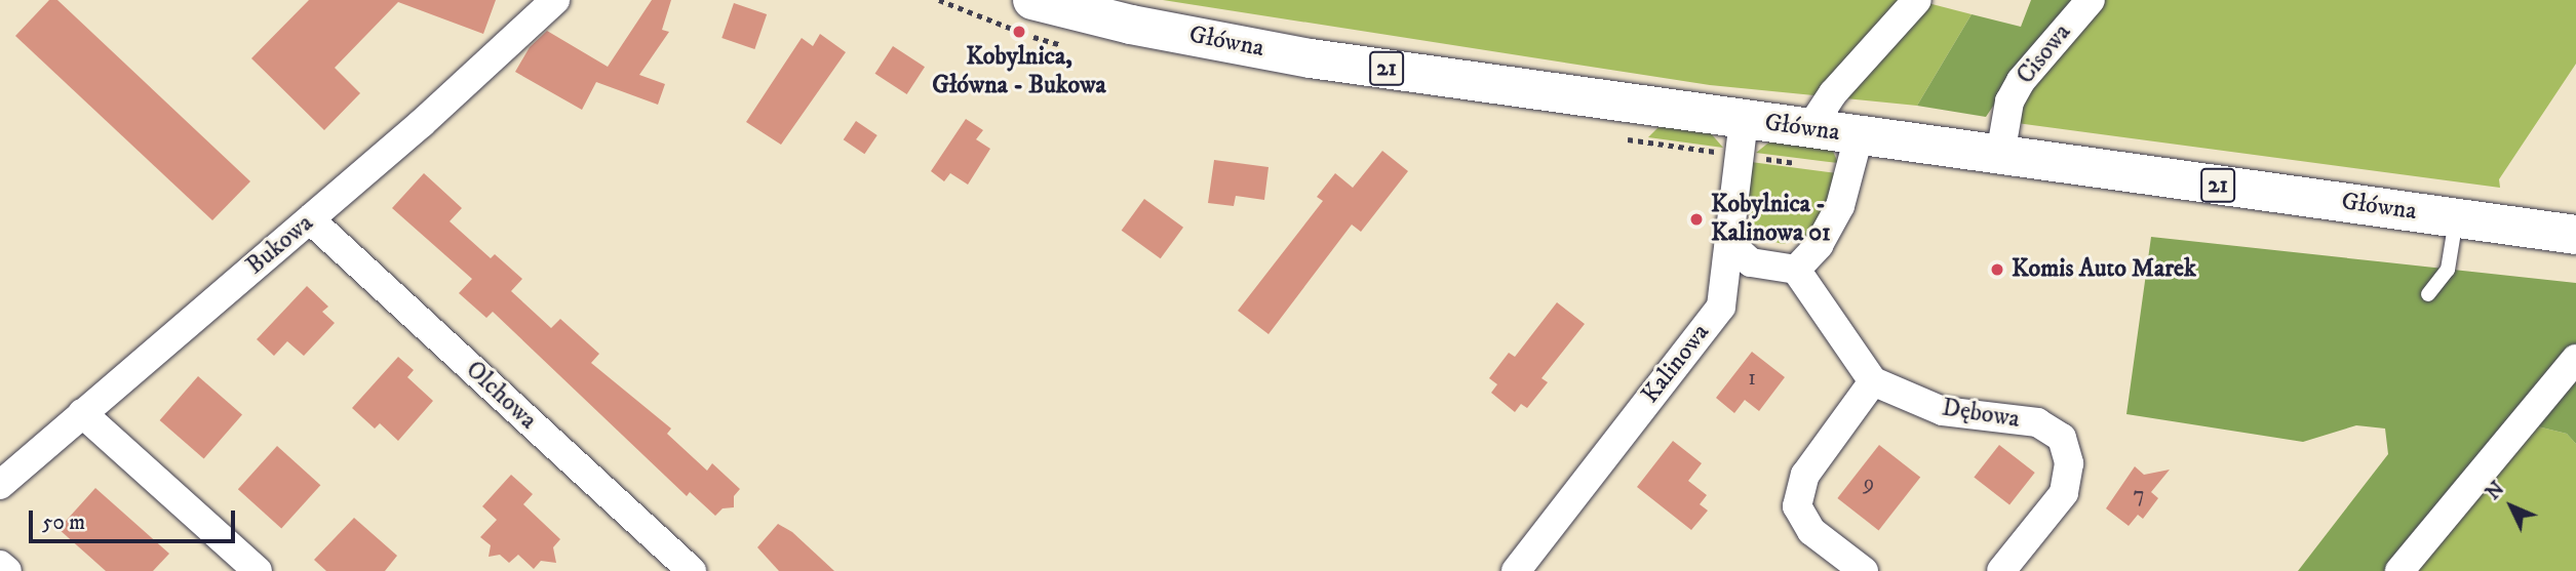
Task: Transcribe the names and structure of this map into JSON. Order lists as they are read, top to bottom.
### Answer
{
  "streets": {
    "main road": ["Główna", "21"],
    "street": [
      "Cisowa",
      "Bukowa",
      "Kalinowa",
      "Olchowa",
      "Dębowa"
    ]
  },
  "crossings": [
    ["Główna", "Cisowa"],
    ["Główna", "Kalinowa"],
    ["Bukowa", "Olchowa"]
  ],
  "places": ["Kobylnica, Główna - Bukowa", "Kobylnica - Kalinowa 01", "Komis Auto Marek"],
  "house_numbers": ["1", "9", "7"],
  "scale_bar": "50 m",
  "north": "top left"
}
